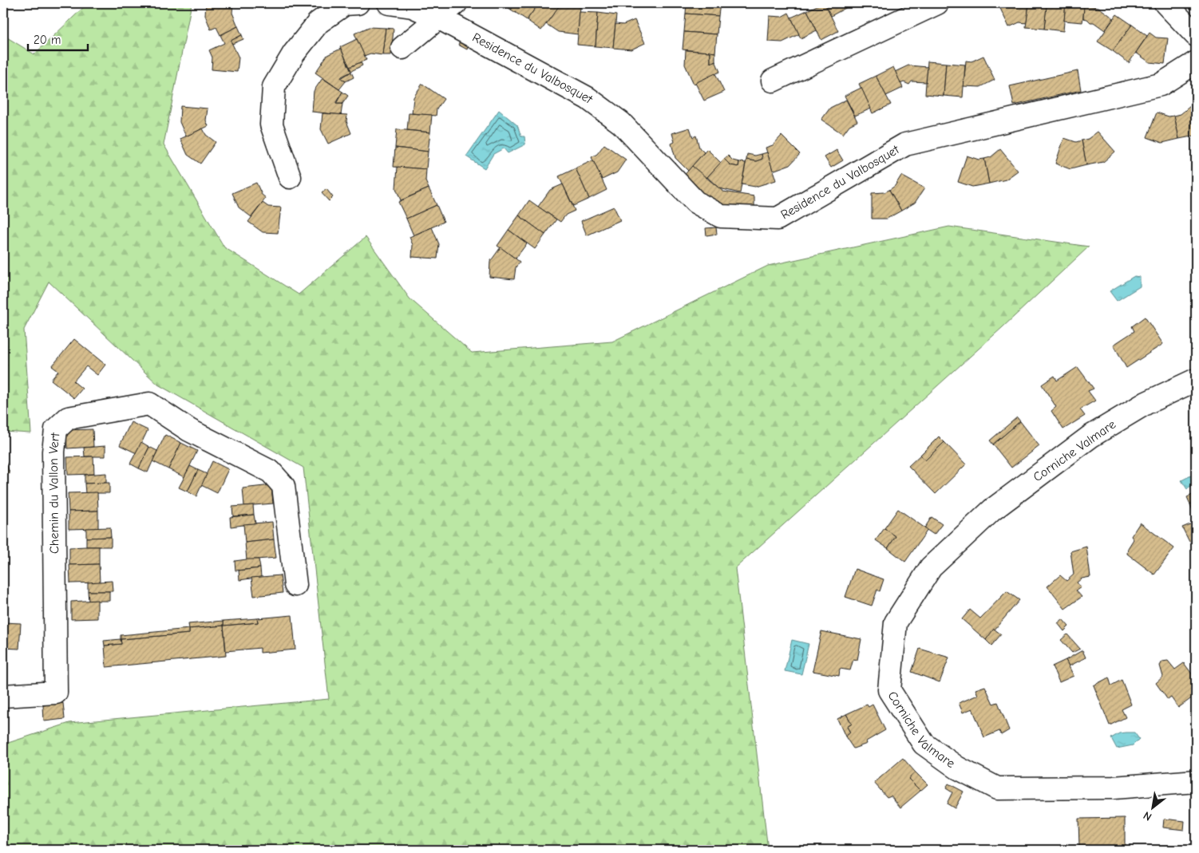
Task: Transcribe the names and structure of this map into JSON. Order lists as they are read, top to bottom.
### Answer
{
  "streets": {
    "street": ["Residence du Valbosquet", "Corniche Valmare", "Chemin du Vallon Vert"]
  },
  "scale_bar": "20 m",
  "north": "bottom left"
}
